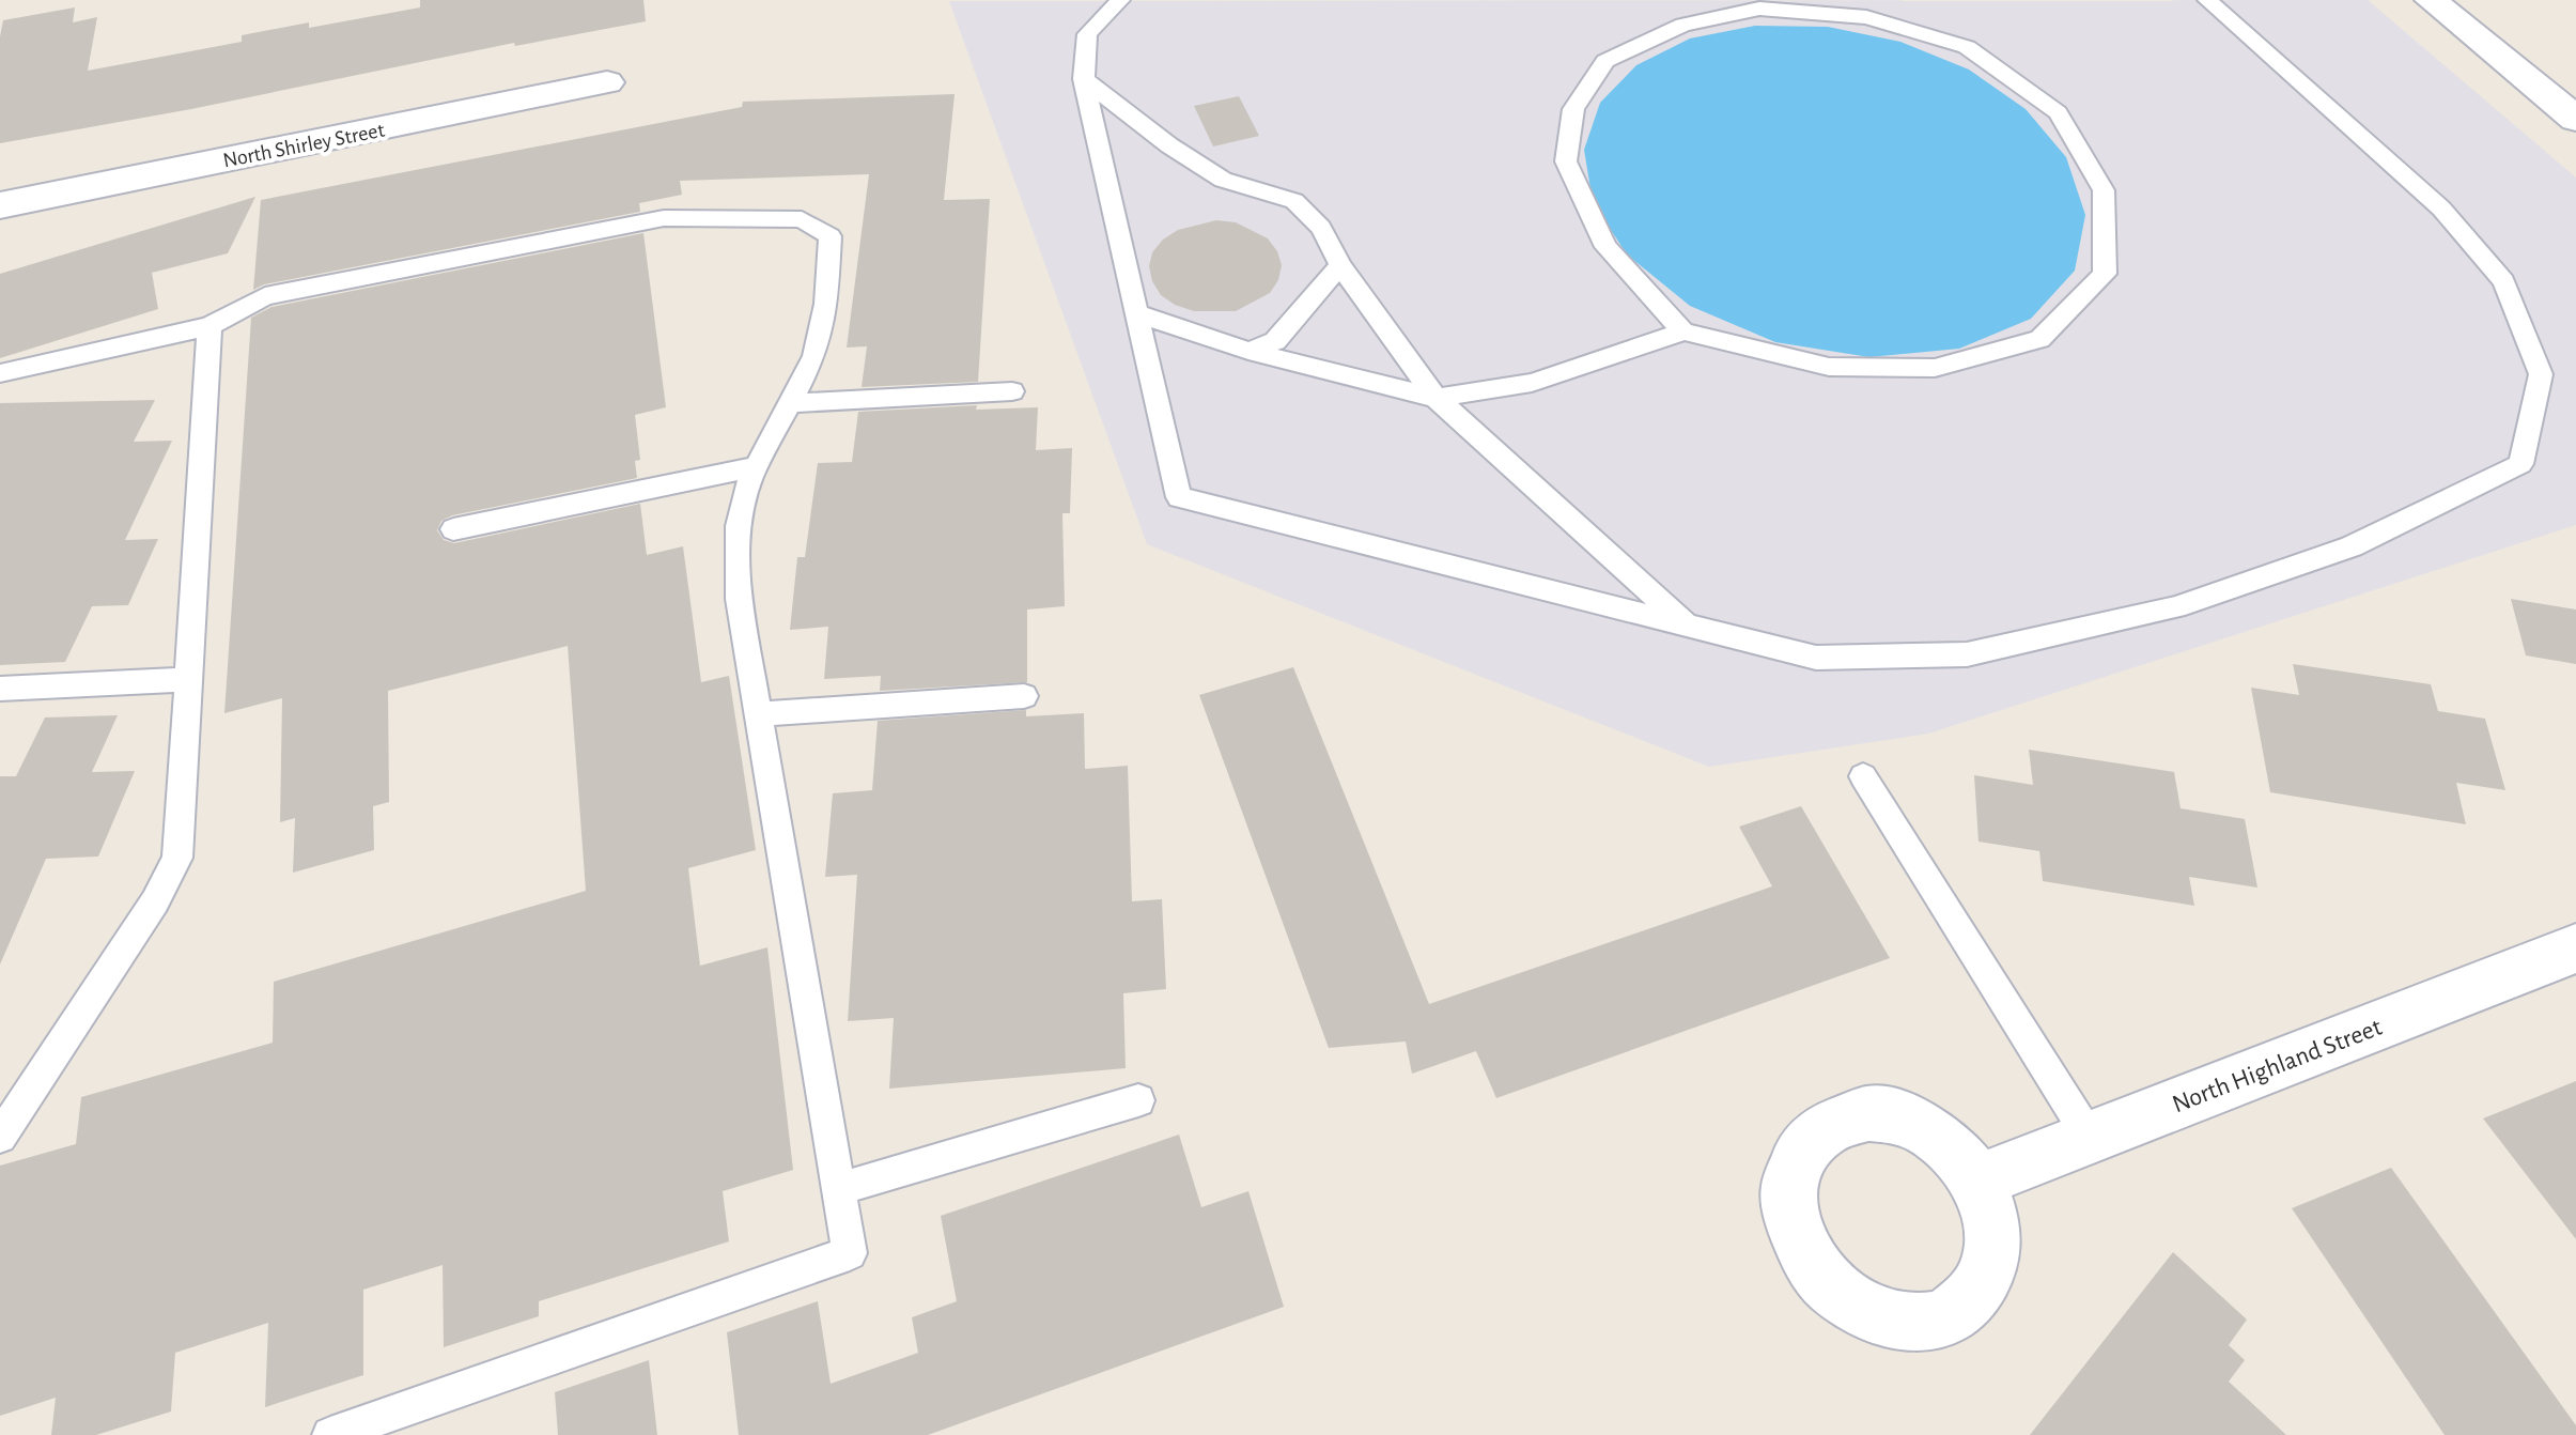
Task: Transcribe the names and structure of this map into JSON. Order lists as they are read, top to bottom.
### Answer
{
  "streets": {
    "street": ["North Shirley Street", "North Highland Street"]
  }
}
